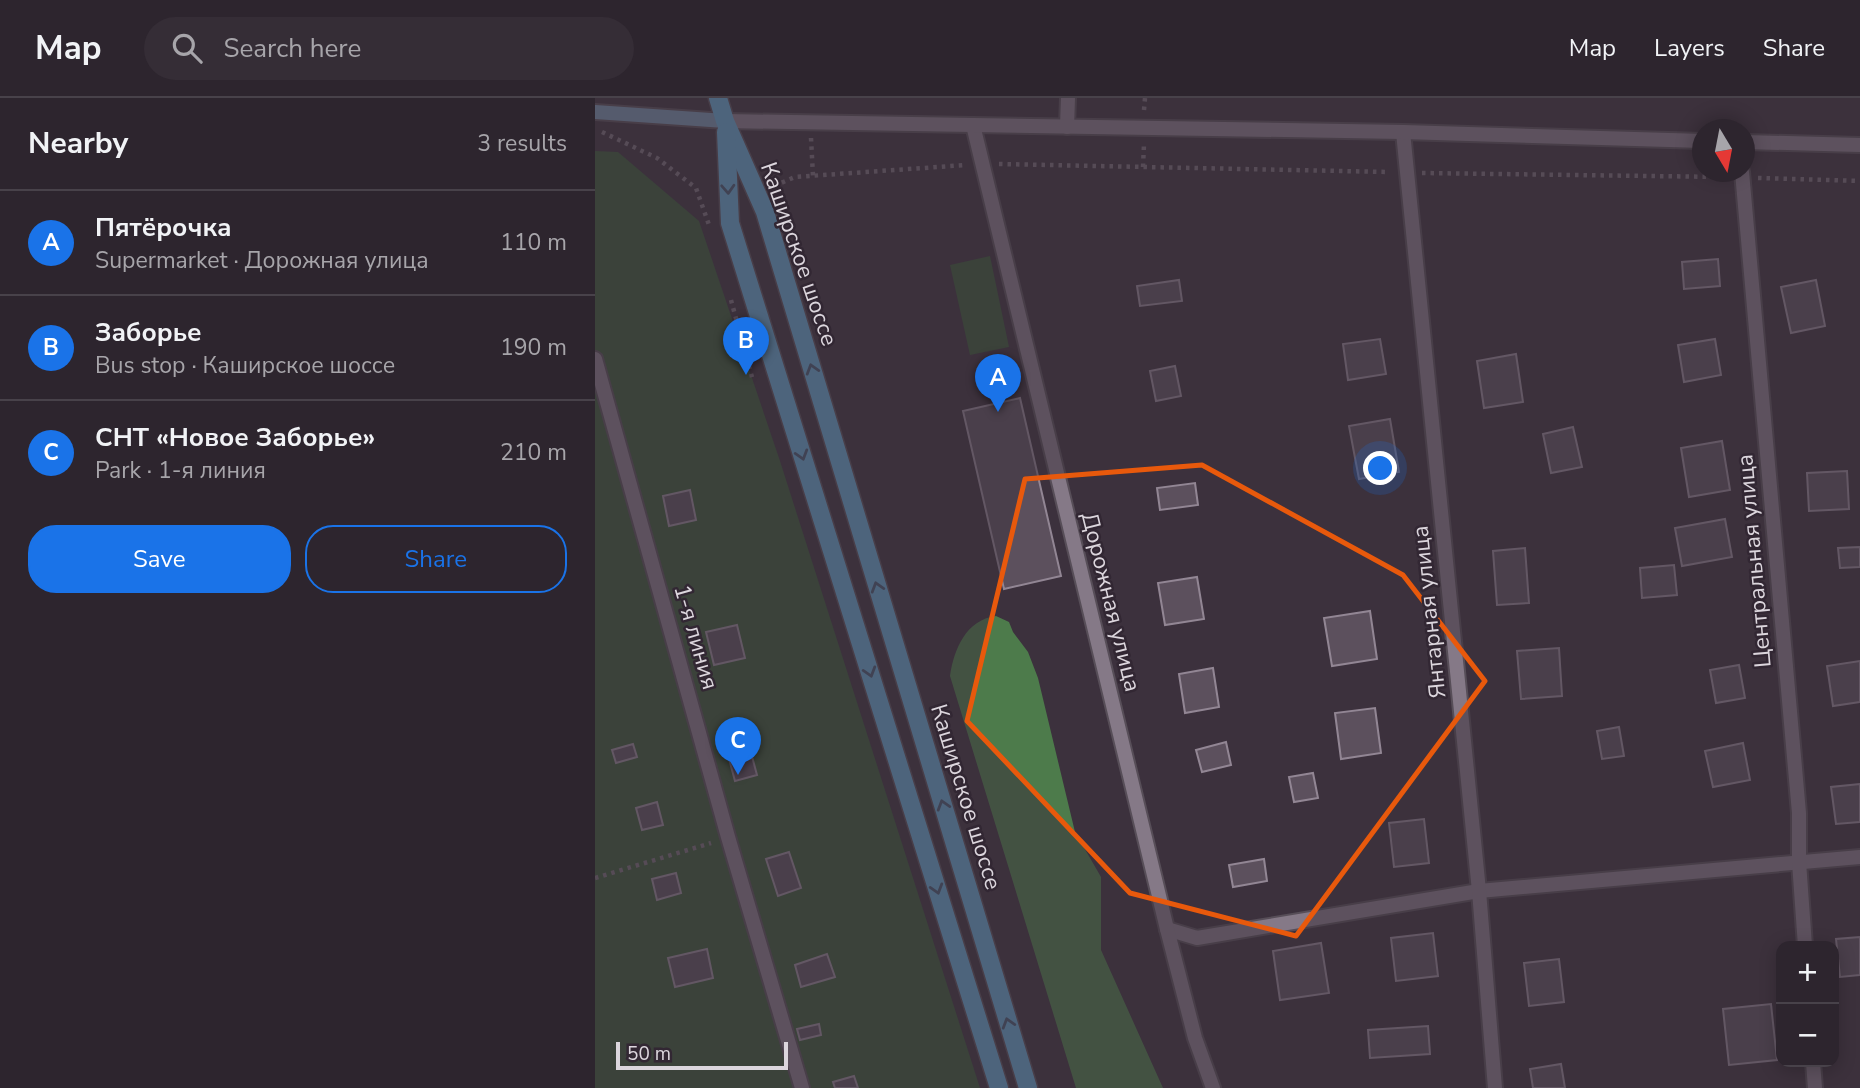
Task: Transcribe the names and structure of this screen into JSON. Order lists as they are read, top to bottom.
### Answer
{
  "streets": {
    "main road": ["Каширское шоссе"],
    "street": [
      "Центральная улица",
      "Дорожная улица",
      "Янтарная улица",
      "1-я линия"
    ]
  },
  "scale_bar": "50 m",
  "north": "bottom",
  "page": {
    "header": "Map",
    "search": "Search here",
    "nav": ["Map", "Layers", "Share"],
    "heading": ["Nearby", "3 results"],
    "list": [
      {
        "mark": "A",
        "name": "Пятёрочка",
        "note": "Supermarket · Дорожная улица",
        "value": "110 m"
      },
      {
        "mark": "B",
        "name": "Заборье",
        "note": "Bus stop · Каширское шоссе",
        "value": "190 m"
      },
      {
        "mark": "C",
        "name": "СНТ «Новое Заборье»",
        "note": "Park · 1-я линия",
        "value": "210 m"
      }
    ],
    "pins": ["B", "A", "C"],
    "buttons": ["Save", "Share"],
    "map_buttons": ["+", "−"],
    "scale": "50 m"
  }
}
